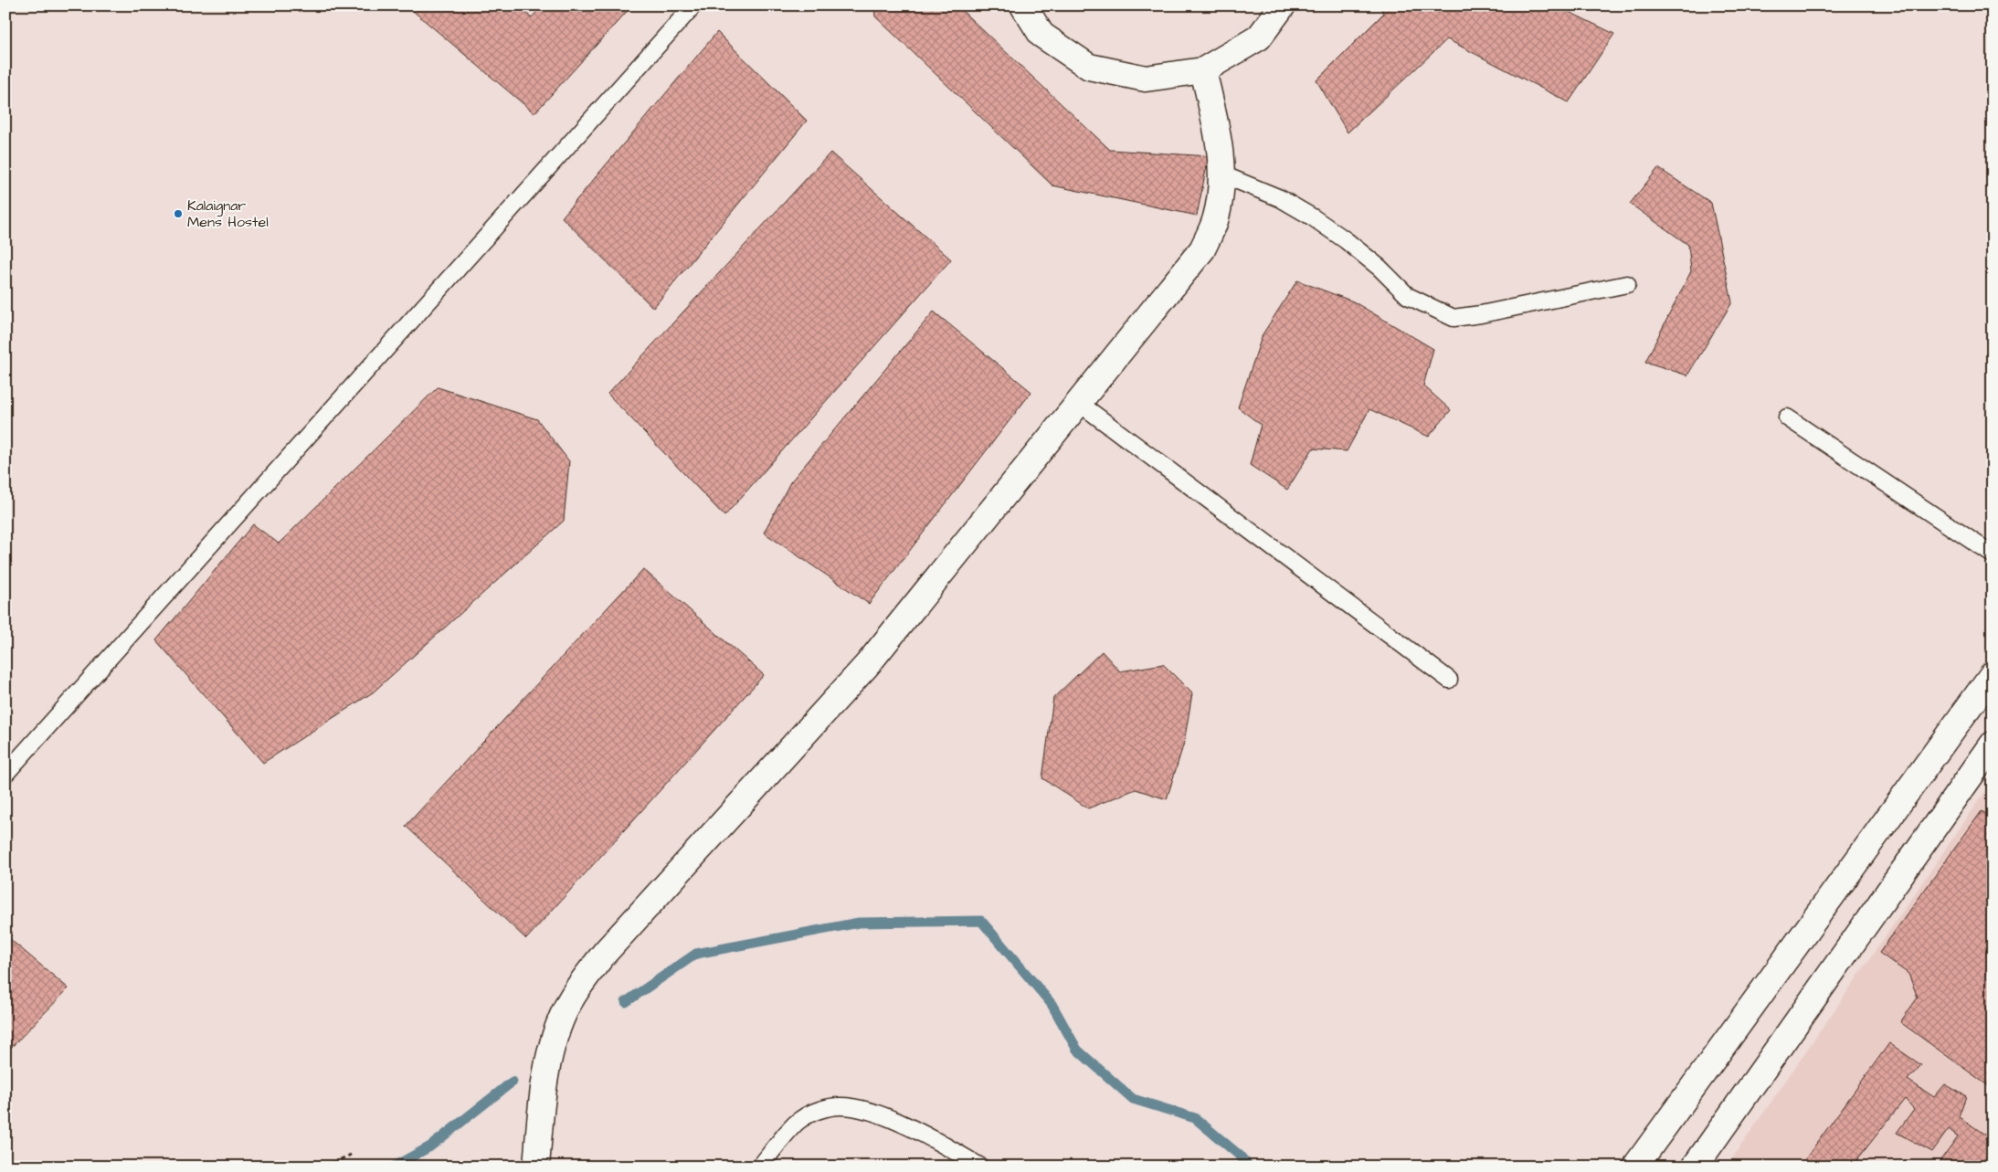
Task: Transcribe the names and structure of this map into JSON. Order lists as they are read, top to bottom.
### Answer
{
  "places": ["Kalaignar Mens Hostel"]
}
